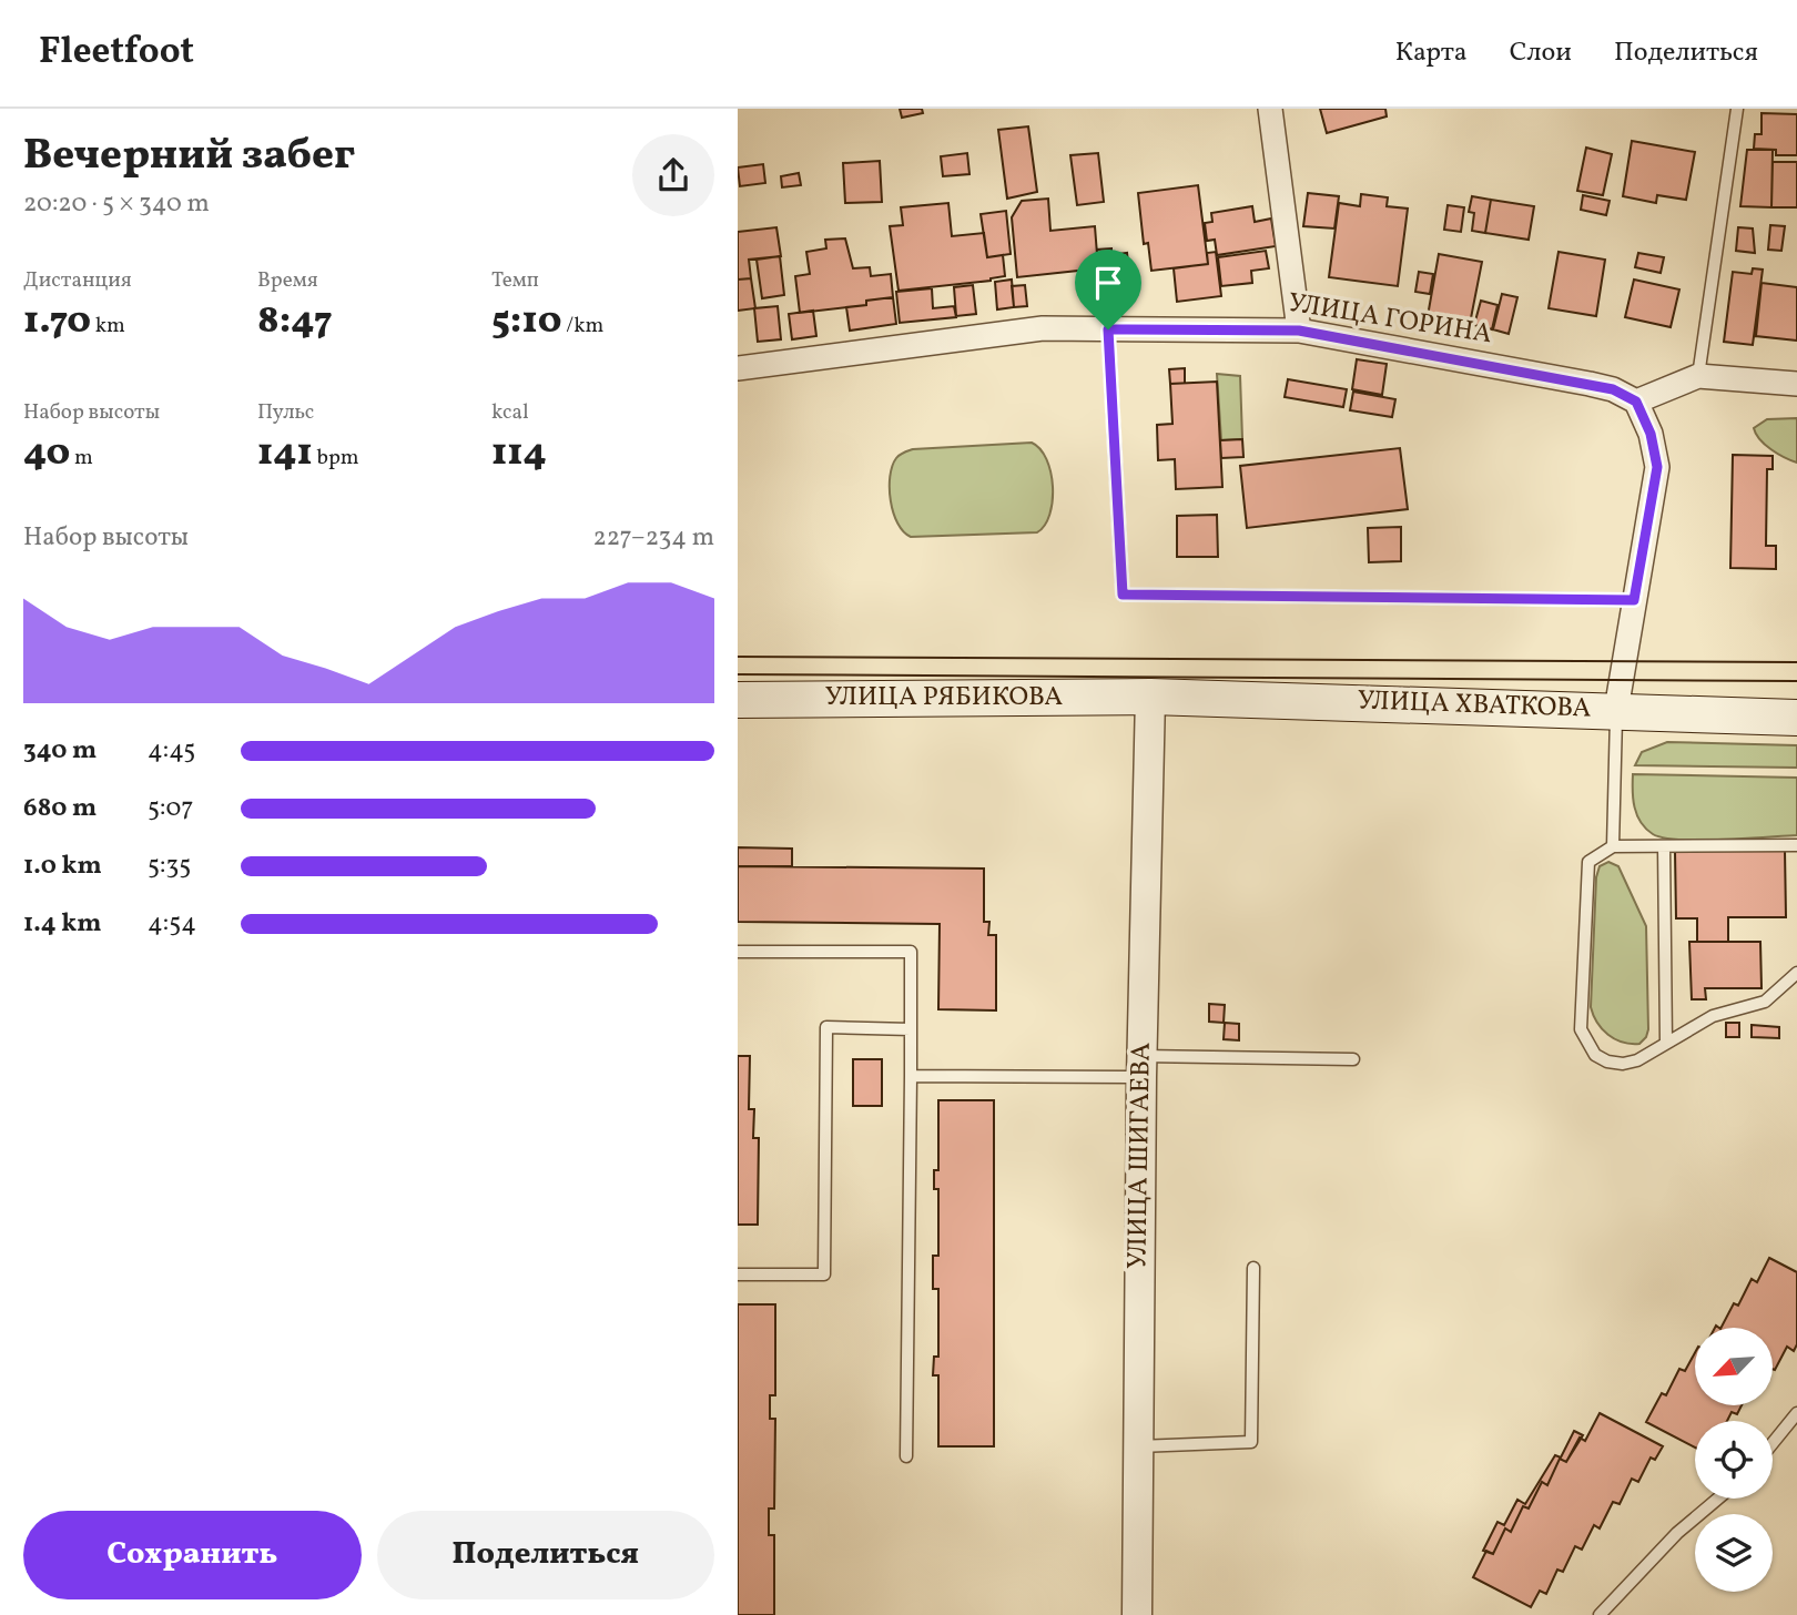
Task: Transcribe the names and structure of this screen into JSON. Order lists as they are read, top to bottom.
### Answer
{
  "streets": {
    "main road": ["УЛИЦА РЯБИКОВА", "УЛИЦА ХВАТКОВА"],
    "street": ["УЛИЦА ГОРИНА", "УЛИЦА ШИГАЕВА"]
  },
  "crossings": [
    ["УЛИЦА РЯБИКОВА", "УЛИЦА ХВАТКОВА"],
    ["УЛИЦА РЯБИКОВА", "УЛИЦА ШИГАЕВА"],
    ["УЛИЦА ХВАТКОВА", "УЛИЦА ШИГАЕВА"]
  ],
  "north": "bottom left",
  "page": {
    "header": "Fleetfoot",
    "nav": ["Карта", "Слои", "Поделиться"],
    "heading": ["Вечерний забег", "20:20 · 5 × 340 m"],
    "stats": [
      ["Дистанция", "1.70 km"],
      ["Время", "8:47"],
      ["Темп", "5:10 /km"],
      ["Набор высоты", "40 m"],
      ["Пульс", "141 bpm"],
      ["kcal", "114"]
    ],
    "chart": ["Набор высоты", "227–234 m"],
    "list": [
      {
        "name": "340 m",
        "note": "4:45"
      },
      {
        "name": "680 m",
        "note": "5:07"
      },
      {
        "name": "1.0 km",
        "note": "5:35"
      },
      {
        "name": "1.4 km",
        "note": "4:54"
      }
    ],
    "buttons": ["Сохранить", "Поделиться"]
  }
}
